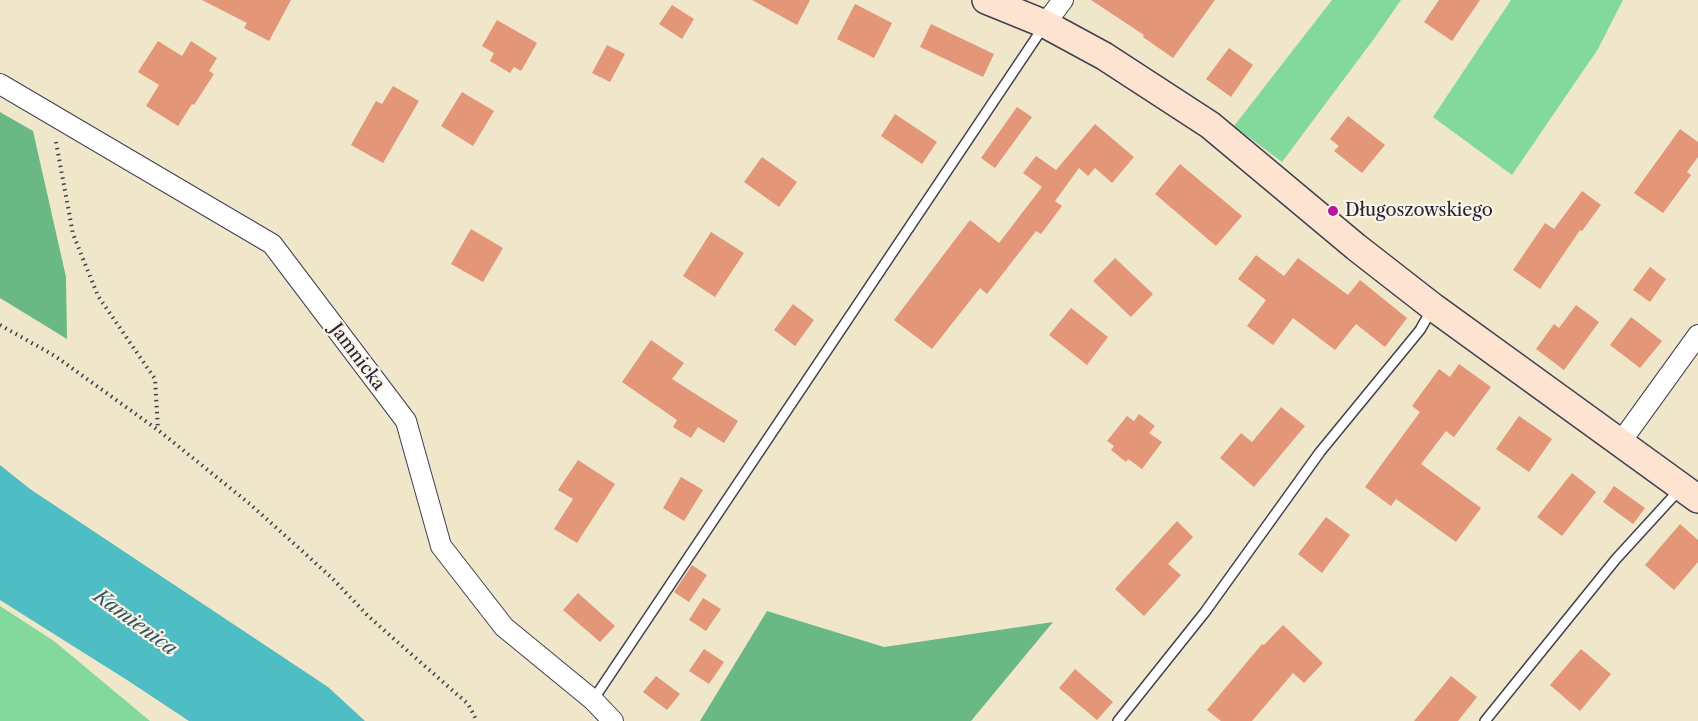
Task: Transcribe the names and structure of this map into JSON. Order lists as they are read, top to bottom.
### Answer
{
  "streets": {
    "street": ["Jamnicka"]
  },
  "water": ["Kamienica"],
  "places": ["Długoszowskiego"]
}
